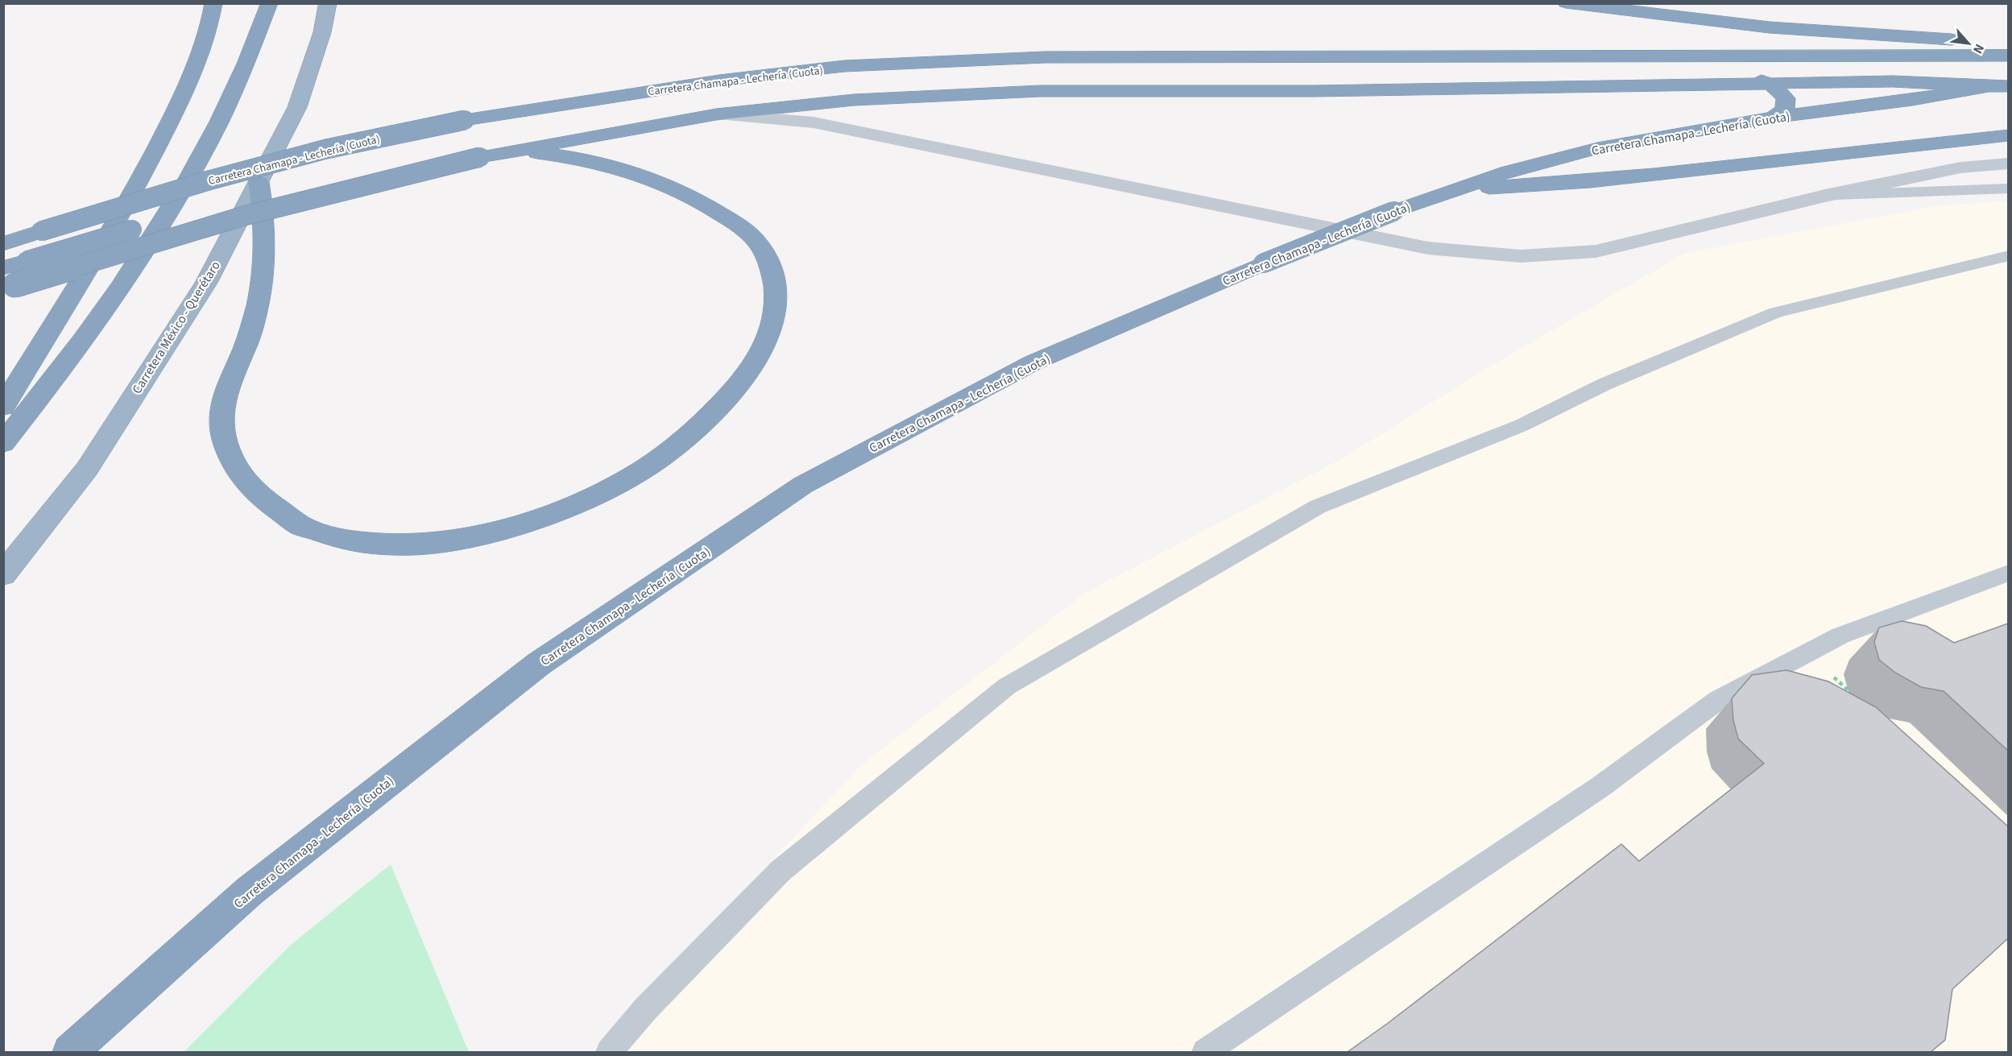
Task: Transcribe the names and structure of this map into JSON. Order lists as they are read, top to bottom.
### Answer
{
  "streets": {
    "highway": ["Carretera Chamapa - Lechería (Cuota)", "Carretera México - Querétaro"]
  },
  "north": "bottom right"
}
